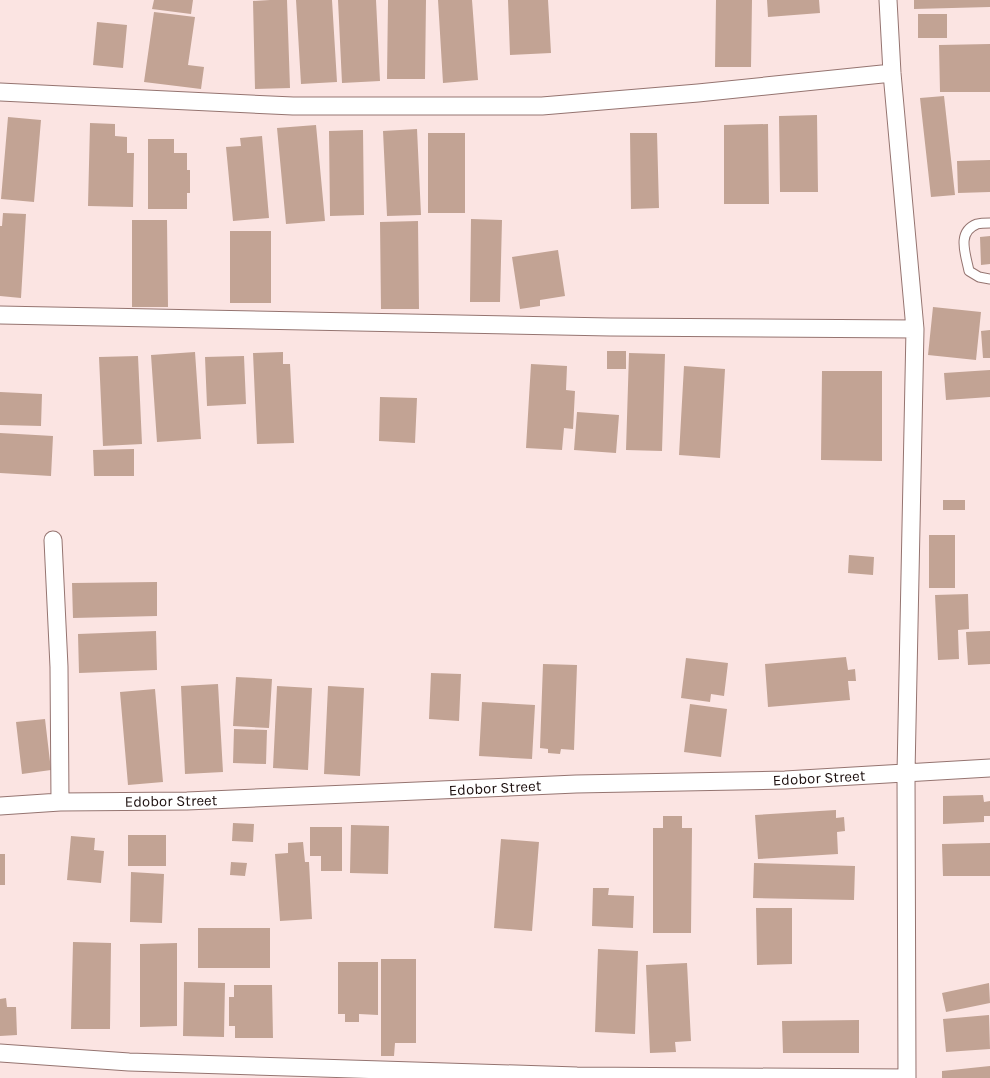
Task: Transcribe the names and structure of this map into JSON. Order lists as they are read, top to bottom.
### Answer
{
  "streets": {
    "street": ["Edobor Street"]
  }
}
